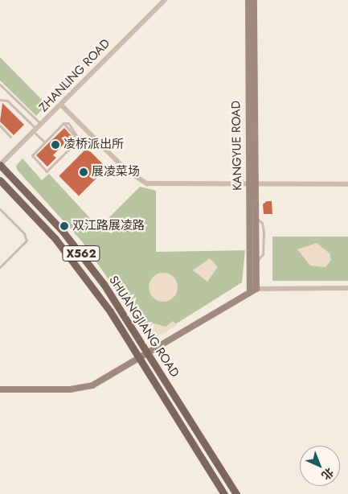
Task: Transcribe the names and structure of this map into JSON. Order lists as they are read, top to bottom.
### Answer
{
  "streets": {
    "main road": ["X562", "SHUANGJIANG ROAD"],
    "street": ["ZHANLING ROAD", "KANGYUE ROAD"]
  },
  "crossings": [
    ["ZHANLING ROAD", "SHUANGJIANG ROAD"]
  ],
  "places": ["凌桥派出所", "展凌菜场", "双江路展凌路"],
  "north": "bottom right"
}
